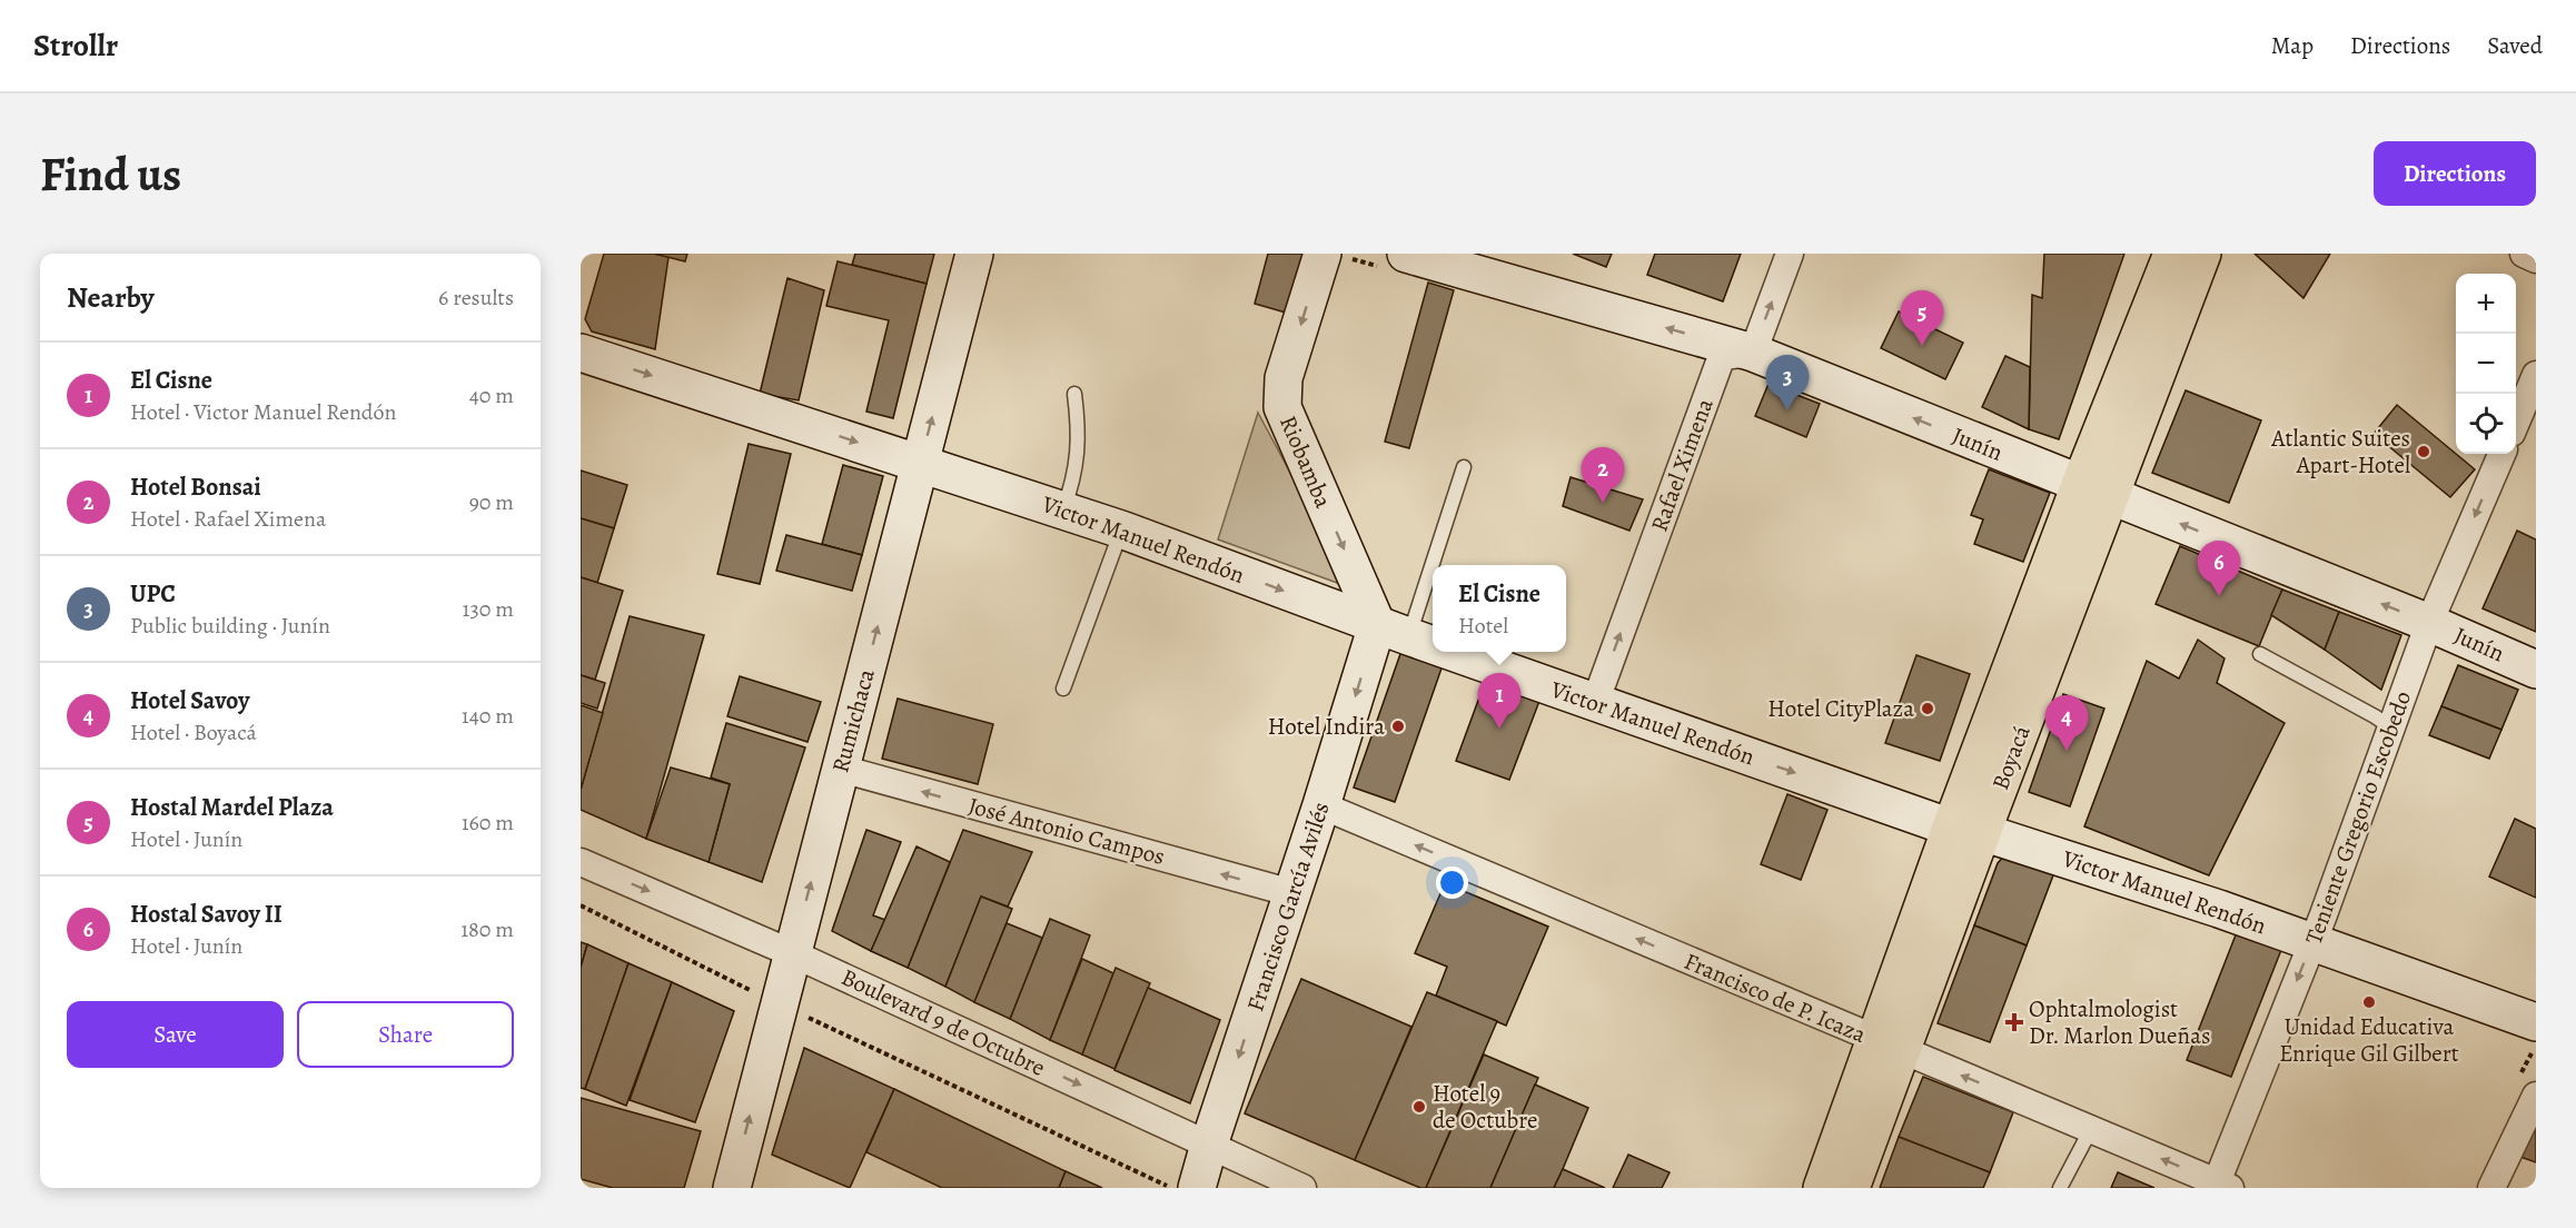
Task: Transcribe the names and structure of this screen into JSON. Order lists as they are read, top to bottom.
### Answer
{
  "streets": {
    "main road": ["Boyacá"],
    "street": [
      "Junín",
      "Riobamba",
      "Rafael Ximena",
      "Victor Manuel Rendón",
      "Rumichaca",
      "Teniente Gregorio Escobedo",
      "José Antonio Campos",
      "Francisco García Avilés",
      "Francisco de P. Icaza",
      "Boulevard 9 de Octubre"
    ]
  },
  "crossings": [
    ["Junín", "Rafael Ximena"],
    ["Junín", "Boyacá"],
    ["Junín", "Teniente Gregorio Escobedo"],
    ["Riobamba", "Victor Manuel Rendón"],
    ["Riobamba", "Francisco García Avilés"],
    ["Rafael Ximena", "Victor Manuel Rendón"],
    ["Victor Manuel Rendón", "Rumichaca"],
    ["Victor Manuel Rendón", "Boyacá"],
    ["Victor Manuel Rendón", "Teniente Gregorio Escobedo"],
    ["Victor Manuel Rendón", "Francisco García Avilés"],
    ["Rumichaca", "José Antonio Campos"],
    ["Rumichaca", "Boulevard 9 de Octubre"],
    ["Boyacá", "Francisco de P. Icaza"],
    ["Teniente Gregorio Escobedo", "Francisco de P. Icaza"],
    ["José Antonio Campos", "Francisco García Avilés"],
    ["Francisco García Avilés", "Francisco de P. Icaza"],
    ["Francisco García Avilés", "Boulevard 9 de Octubre"]
  ],
  "one_way": [
    "Junín",
    "Riobamba",
    "Rafael Ximena",
    "Victor Manuel Rendón",
    "Rumichaca",
    "Teniente Gregorio Escobedo",
    "José Antonio Campos",
    "Francisco García Avilés",
    "Francisco de P. Icaza",
    "Boulevard 9 de Octubre"
  ],
  "places": {
    "other": [
      "Atlantic Suites Apart-Hotel",
      "Hotel CityPlaza",
      "Hotel Indira",
      "Unidad Educativa Enrique Gil Gilbert",
      "Hotel 9 de Octubre"
    ],
    "health": ["Ophtalmologist Dr. Marlon Dueñas"]
  },
  "page": {
    "header": "Strollr",
    "nav": ["Map", "Directions", "Saved"],
    "buttons": [
      "Directions",
      ["Save", "Share"]
    ],
    "title": "Find us",
    "heading": ["Nearby", "6 results"],
    "map_buttons": ["+", "−"],
    "pins": [
      "5",
      "3",
      "2",
      "6",
      "1",
      "4"
    ],
    "list": [
      {
        "mark": "1",
        "name": "El Cisne",
        "note": "Hotel · Victor Manuel Rendón",
        "value": "40 m"
      },
      {
        "mark": "2",
        "name": "Hotel Bonsai",
        "note": "Hotel · Rafael Ximena",
        "value": "90 m"
      },
      {
        "mark": "3",
        "name": "UPC",
        "note": "Public building · Junín",
        "value": "130 m"
      },
      {
        "mark": "4",
        "name": "Hotel Savoy",
        "note": "Hotel · Boyacá",
        "value": "140 m"
      },
      {
        "mark": "5",
        "name": "Hostal Mardel Plaza",
        "note": "Hotel · Junín",
        "value": "160 m"
      },
      {
        "mark": "6",
        "name": "Hostal Savoy II",
        "note": "Hotel · Junín",
        "value": "180 m"
      }
    ],
    "popup": ["El Cisne", "Hotel"]
  }
}
